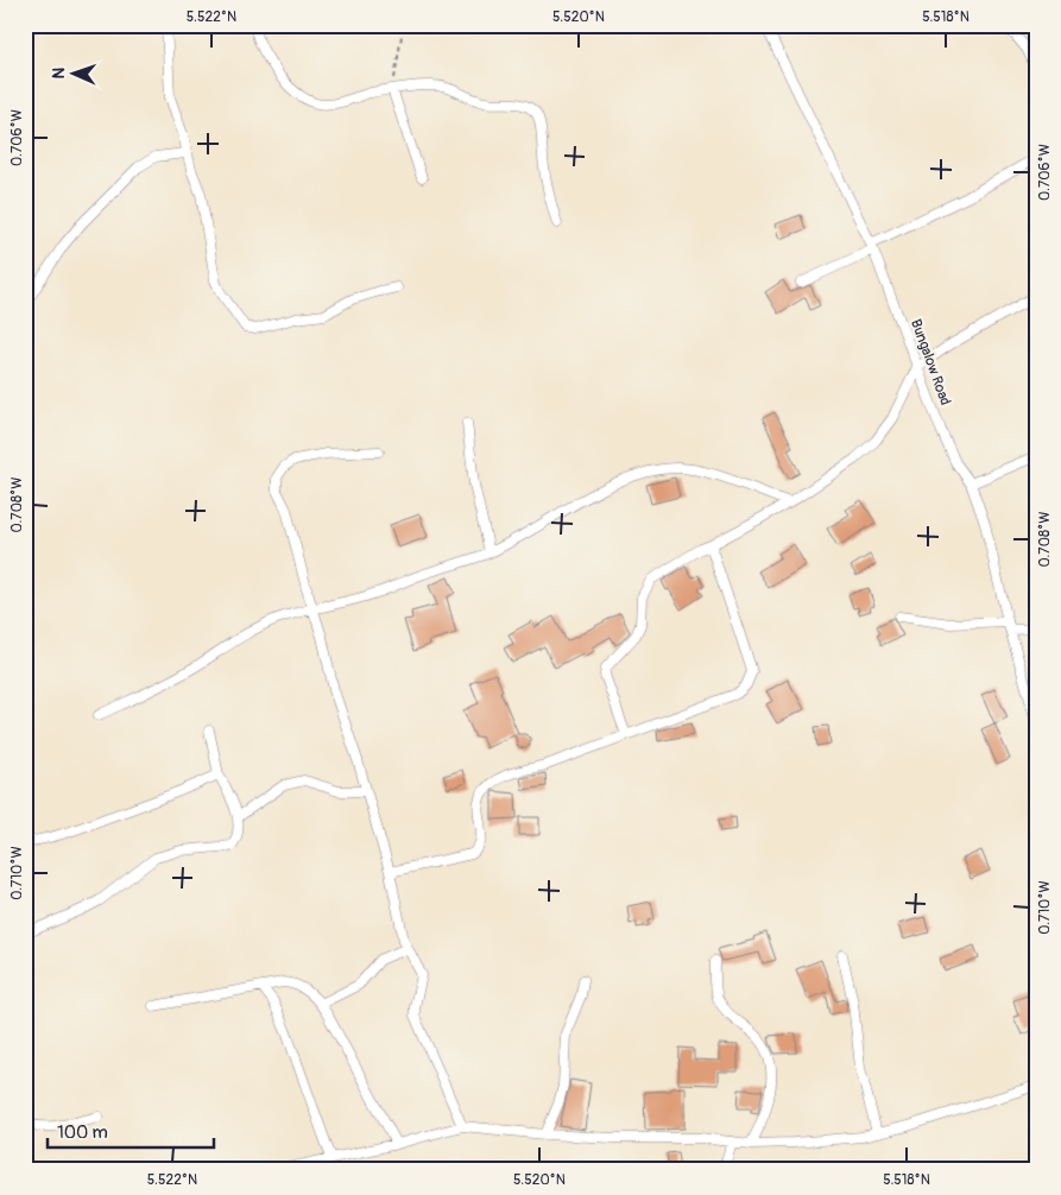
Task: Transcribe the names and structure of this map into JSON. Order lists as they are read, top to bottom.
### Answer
{
  "streets": {
    "street": ["Bungalow Road"]
  },
  "scale_bar": "100 m",
  "north": "left",
  "coordinates": [
    "5.522°N",
    "5.520°N",
    "5.518°N",
    "0.706°W",
    "0.708°W",
    "0.710°W"
  ]
}
